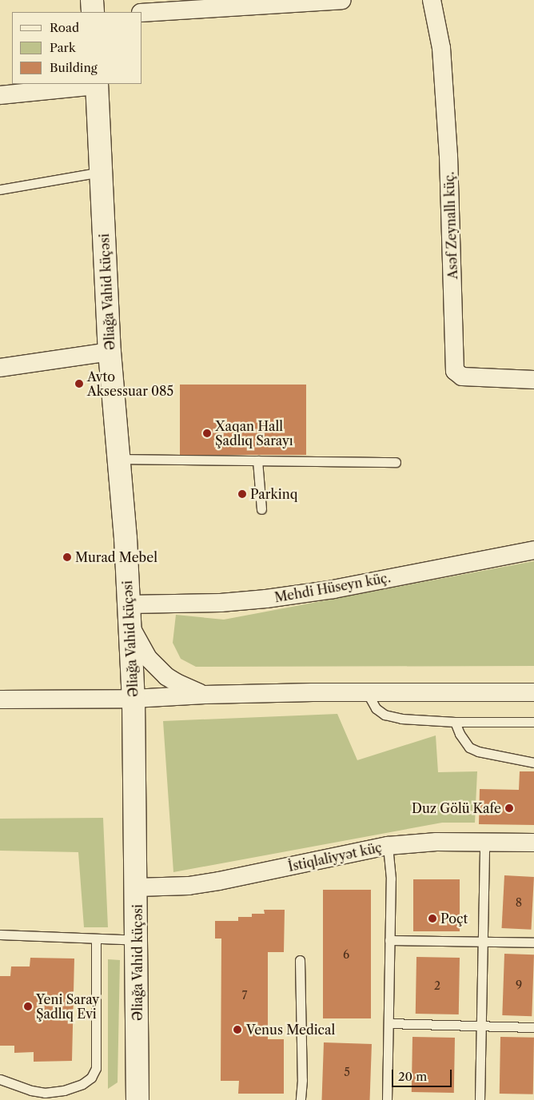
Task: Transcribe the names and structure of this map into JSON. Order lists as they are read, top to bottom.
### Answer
{
  "streets": {
    "main road": ["Əliağa Vahid küçəsi"],
    "street": ["Asəf Zeynallı küç.", "Mehdi Hüseyn küç.", "İstiqlaliyyət küç"]
  },
  "crossings": [
    ["Əliağa Vahid küçəsi", "Mehdi Hüseyn küç."],
    ["Əliağa Vahid küçəsi", "İstiqlaliyyət küç"]
  ],
  "places": [
    "Avto Aksessuar 085",
    "Xaqan Hall Şadlıq Sarayı",
    "Parkinq",
    "Murad Mebel",
    "Duz Gölü Kafe",
    "Poçt",
    "Yeni Saray Şadlıq Evi",
    "Venus Medical"
  ],
  "house_numbers": [
    "8",
    "6",
    "9",
    "2",
    "7",
    "5"
  ],
  "legend": ["Road", "Park", "Building"],
  "scale_bar": "20 m"
}
